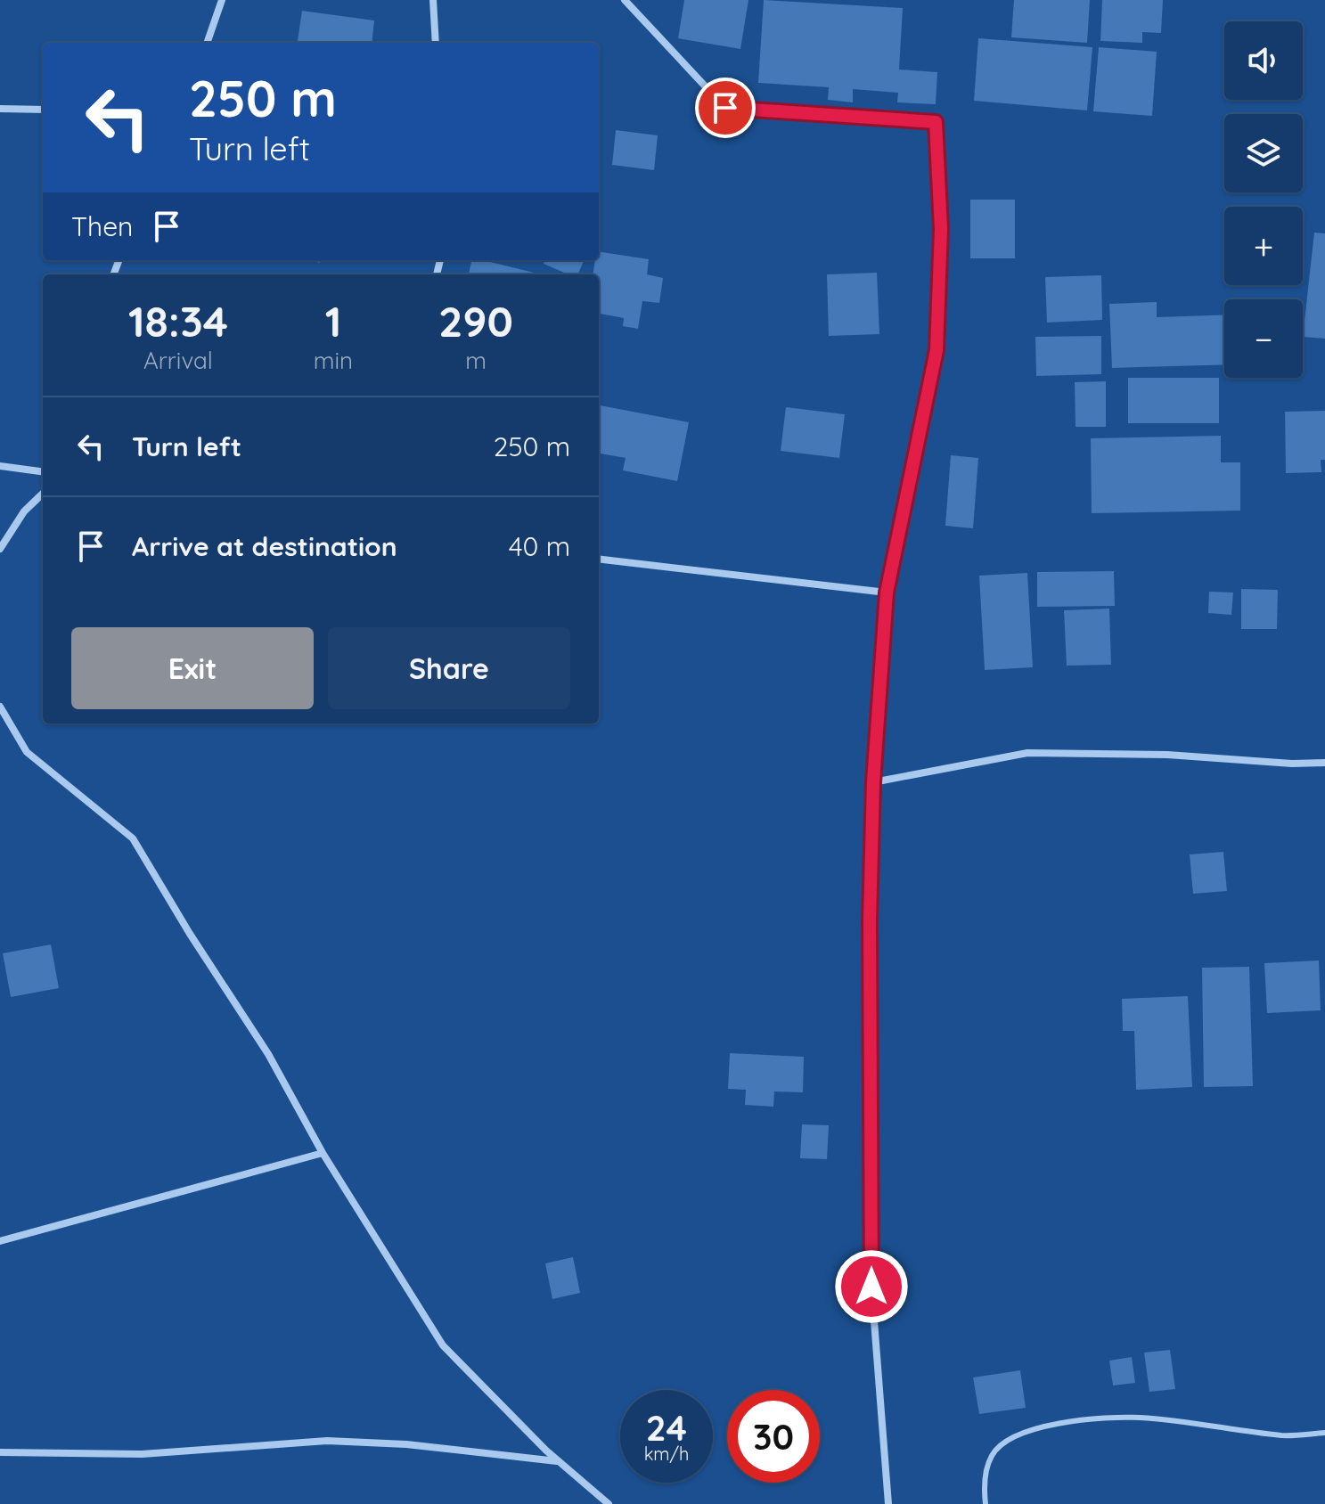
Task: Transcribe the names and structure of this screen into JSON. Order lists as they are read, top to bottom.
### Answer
{
  "page": {
    "map_buttons": ["+", "−"],
    "turn": ["250 m", "Turn left"],
    "then": "Then",
    "eta": [
      "18:34",
      "Arrival",
      "1",
      "min",
      "290",
      "m"
    ],
    "list": [
      {
        "name": "Turn left",
        "value": "250 m"
      },
      {
        "name": "Arrive at destination",
        "value": "40 m"
      }
    ],
    "buttons": ["Exit", "Share"],
    "speed": "24 km/h",
    "limit": "30"
  }
}
